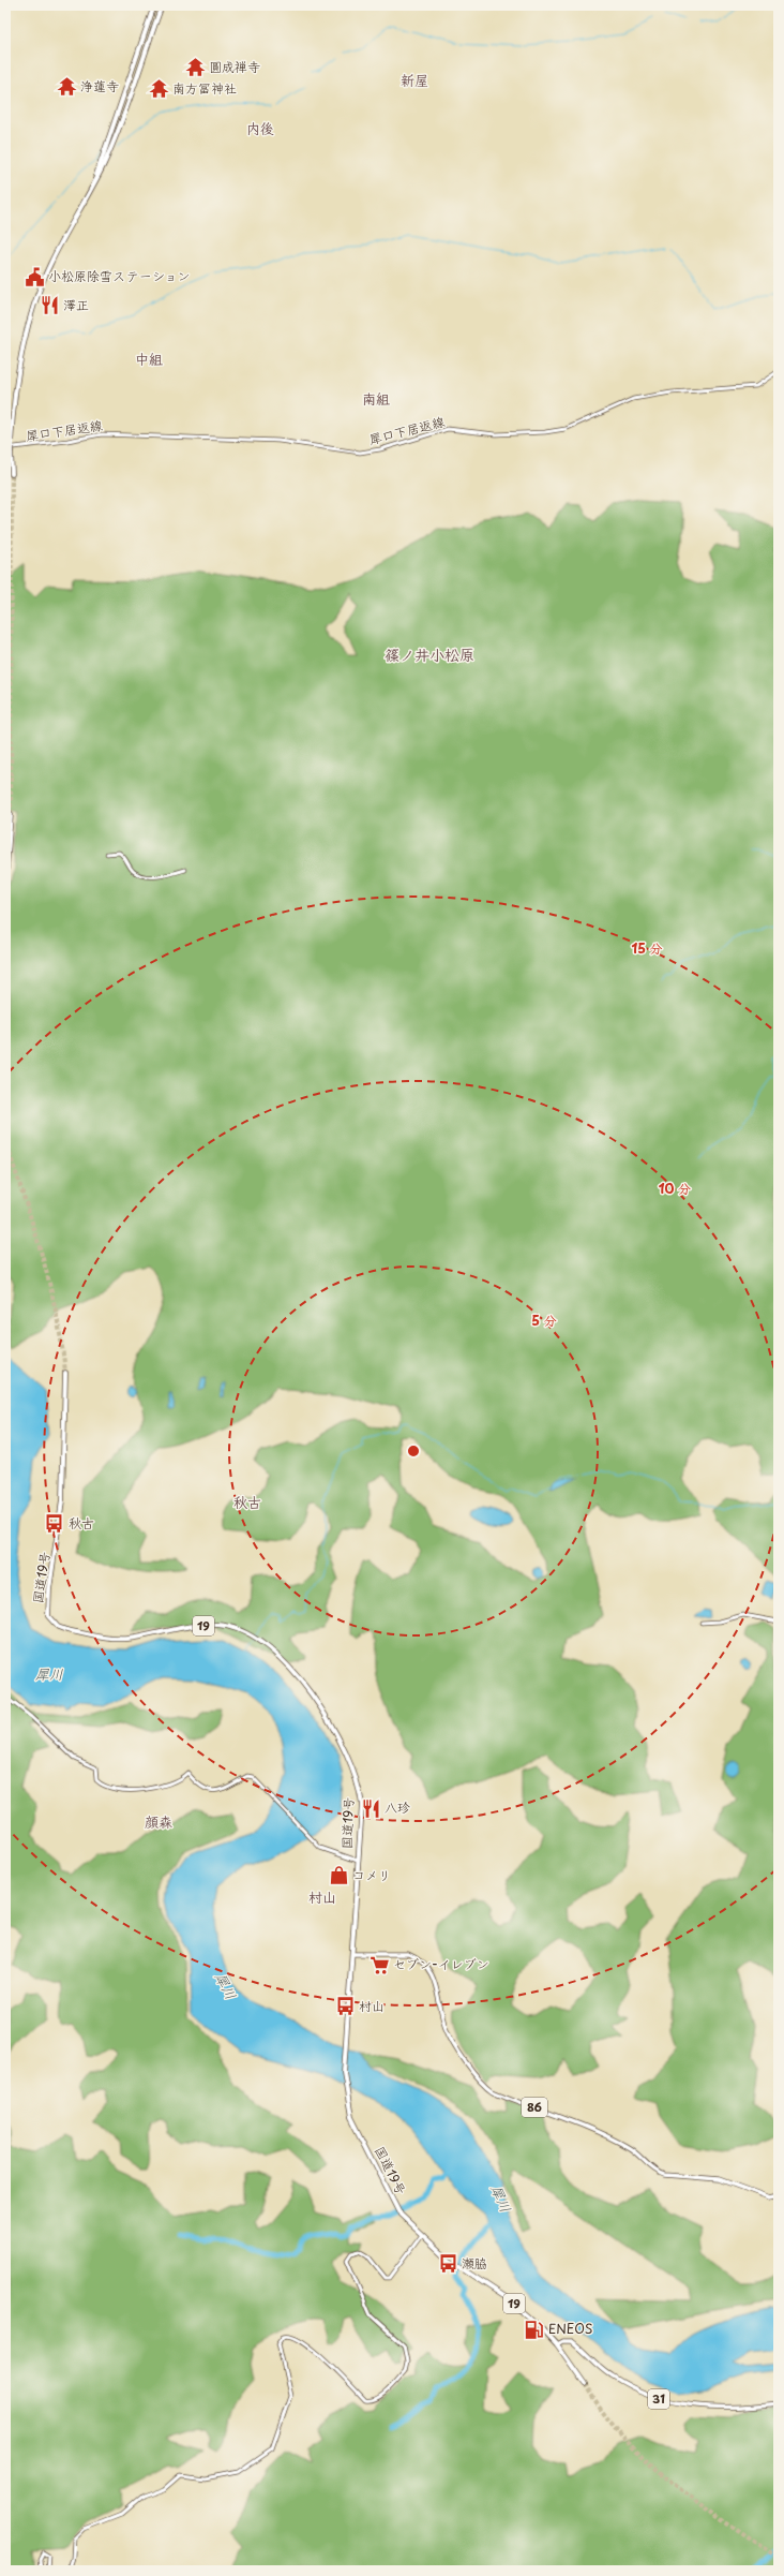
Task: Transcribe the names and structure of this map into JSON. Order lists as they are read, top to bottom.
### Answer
{
  "streets": {
    "highway": ["国道19号", "19"],
    "main road": ["86", "31"],
    "street": ["犀口下居返線"]
  },
  "crossings": [
    ["国道19号", "86"],
    ["国道19号", "31"]
  ],
  "districts": [
    "新屋",
    "内後",
    "中組",
    "南組",
    "篠ノ井小松原",
    "秋古",
    "顔森",
    "村山"
  ],
  "water": ["犀川"],
  "places": {
    "temple": ["圓成禅寺", "浄蓮寺", "南方冨神社"],
    "public building": ["小松原除雪ステーション"],
    "restaurant": ["澤正", "八珍"],
    "bus stop": ["秋古", "村山", "瀬脇"],
    "shop": ["コメリ"],
    "supermarket": ["セブン-イレブン"],
    "fuel station": ["ENEOS"]
  },
  "rings": ["15 分", "10 分", "5 分"]
}
